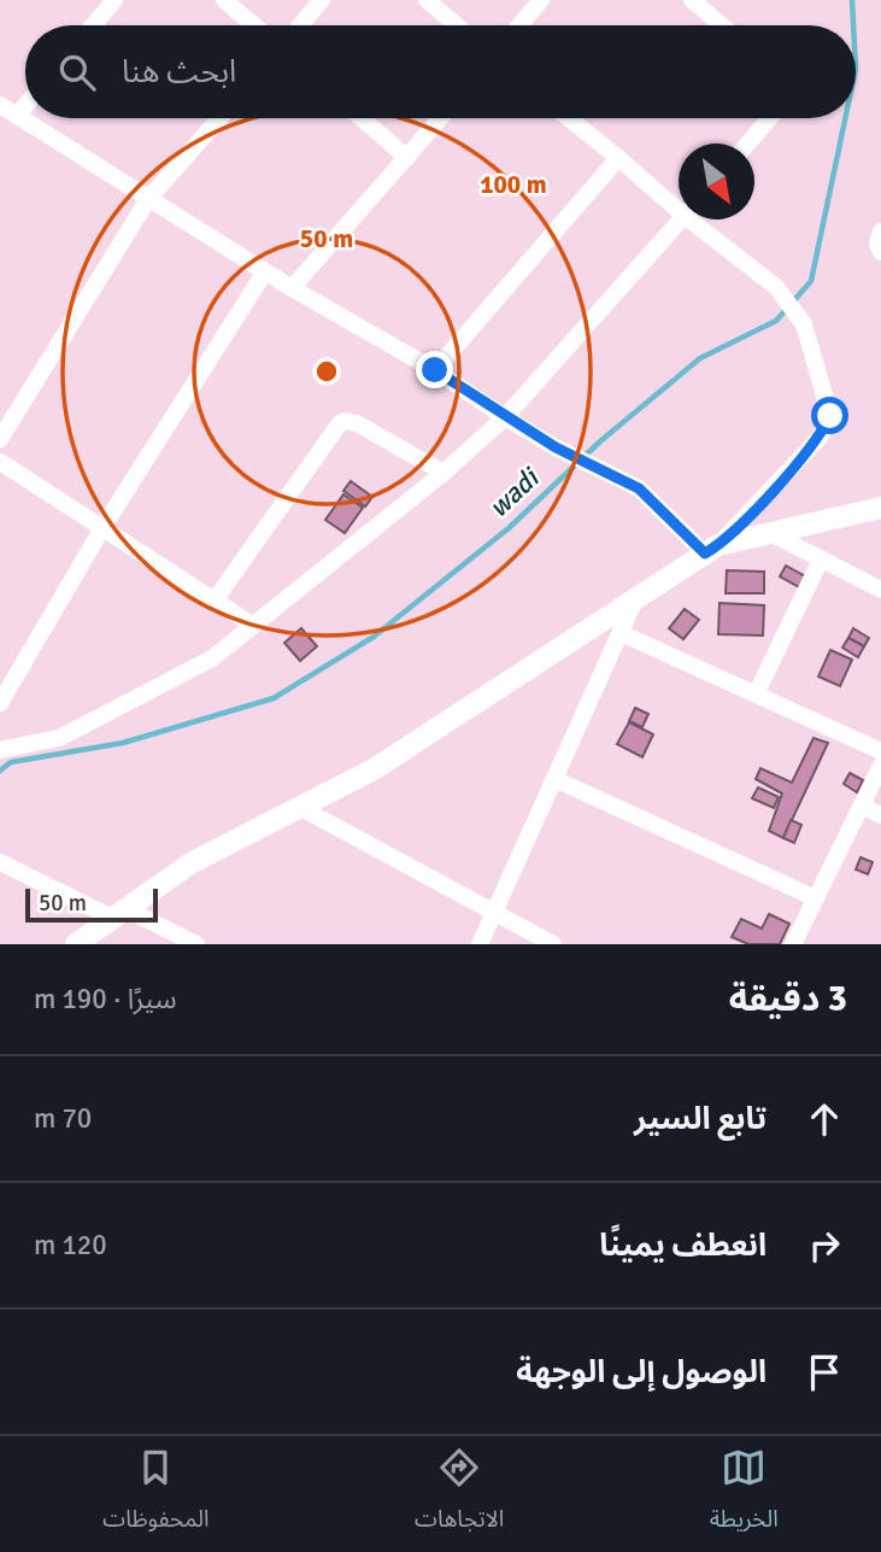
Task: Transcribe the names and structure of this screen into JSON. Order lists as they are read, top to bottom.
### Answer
{
  "water": ["wadi"],
  "scale_bar": "50 m",
  "north": "bottom right",
  "page": {
    "search": "ابحث هنا",
    "scale": "50 m",
    "heading": ["3 دقيقة", "سيرًا · 190 m"],
    "list": [
      ["تابع السير", "70 m"],
      ["انعطف يمينًا", "120 m"],
      "الوصول إلى الوجهة"
    ],
    "nav": ["الخريطة", "الاتجاهات", "المحفوظات"]
  },
  "rings": ["100 m", "50 m"]
}
